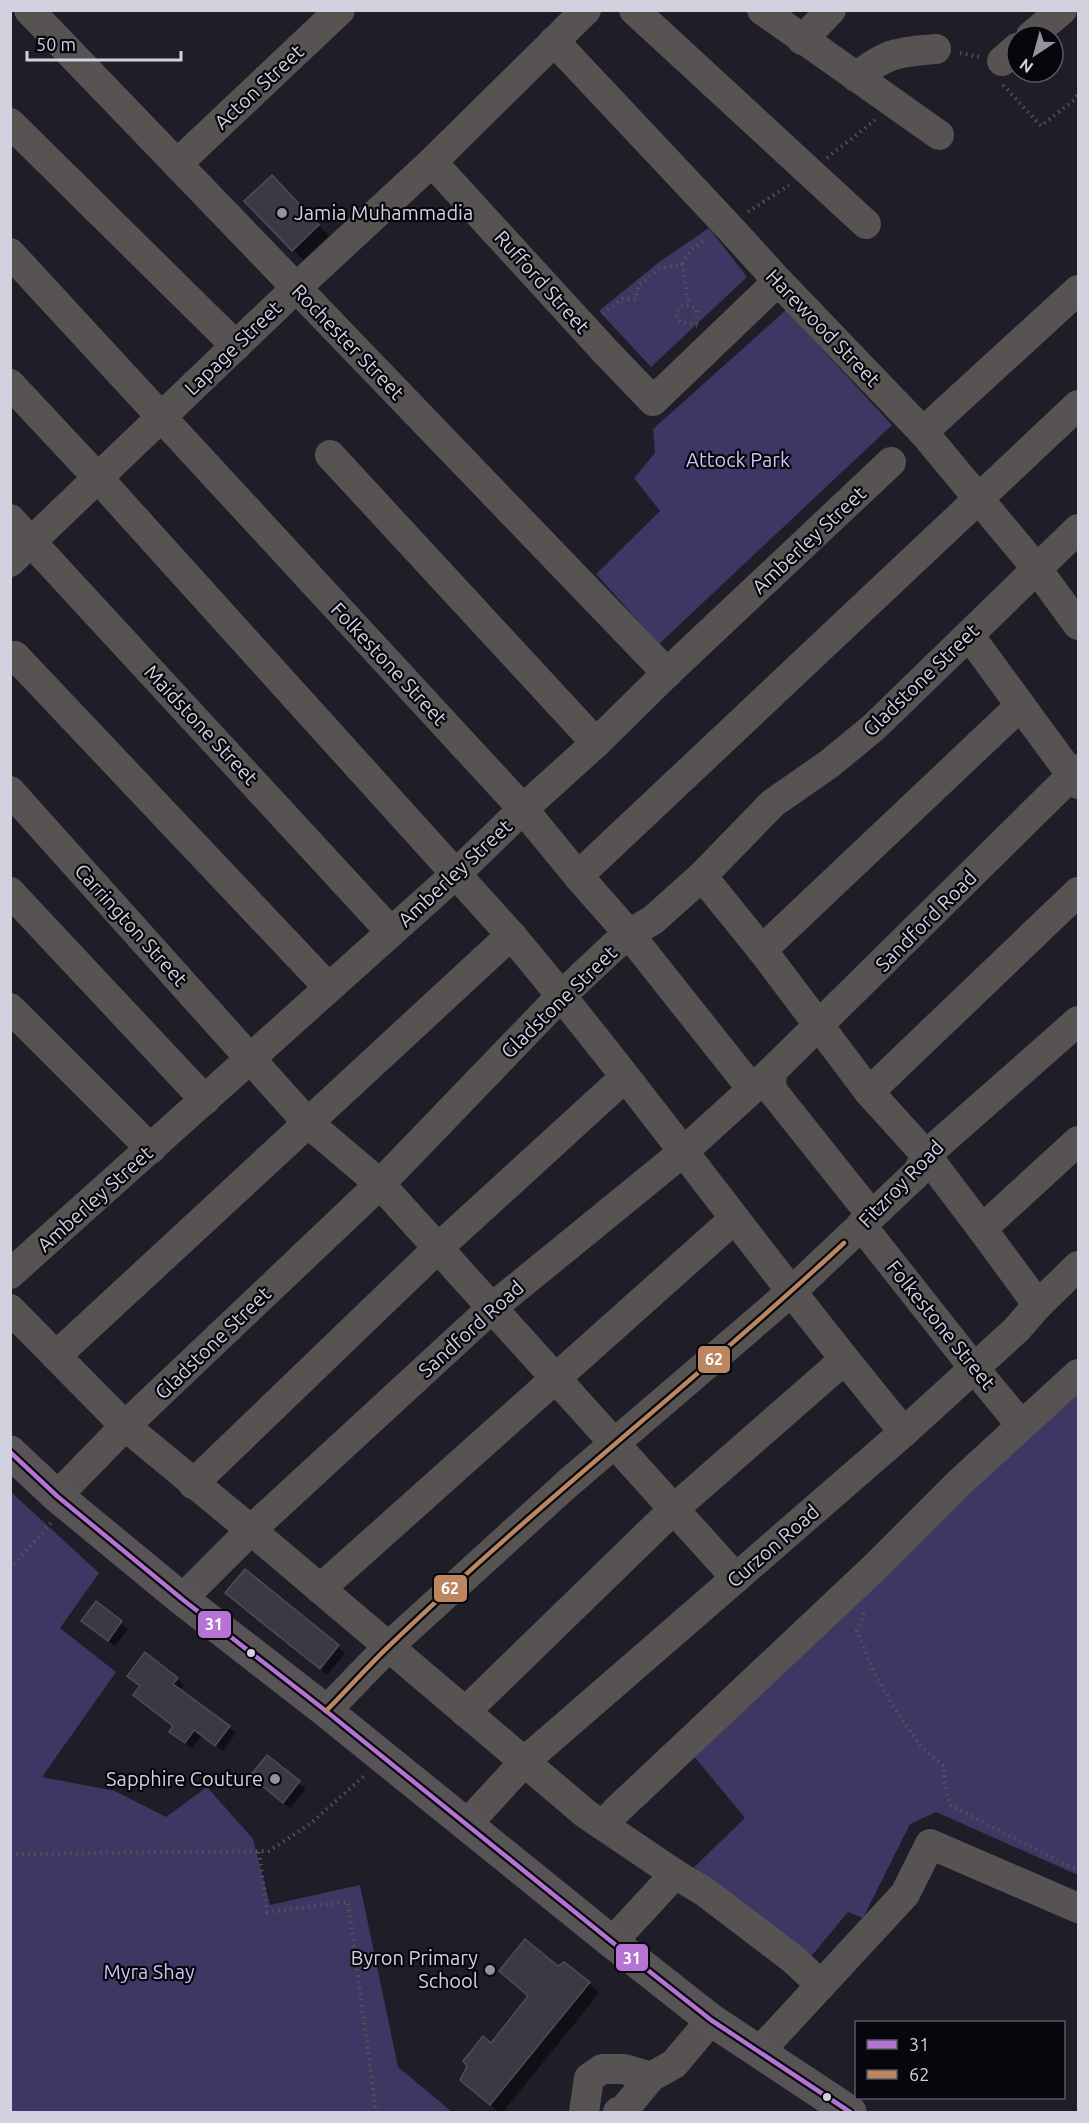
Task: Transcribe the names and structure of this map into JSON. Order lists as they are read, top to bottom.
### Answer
{
  "streets": {
    "street": [
      "Acton Street",
      "Rufford Street",
      "Harewood Street",
      "Rochester Street",
      "Lapage Street",
      "Amberley Street",
      "Folkestone Street",
      "Gladstone Street",
      "Maidstone Street",
      "Sandford Road",
      "Carrington Street",
      "Fitzroy Road",
      "Curzon Road"
    ]
  },
  "crossings": [
    ["Acton Street", "Rochester Street"],
    ["Rufford Street", "Harewood Street"],
    ["Rufford Street", "Lapage Street"],
    ["Harewood Street", "Lapage Street"],
    ["Harewood Street", "Gladstone Street"],
    ["Rochester Street", "Lapage Street"],
    ["Rochester Street", "Amberley Street"],
    ["Lapage Street", "Folkestone Street"],
    ["Lapage Street", "Maidstone Street"],
    ["Amberley Street", "Folkestone Street"],
    ["Amberley Street", "Maidstone Street"],
    ["Amberley Street", "Carrington Street"],
    ["Folkestone Street", "Gladstone Street"],
    ["Folkestone Street", "Sandford Road"],
    ["Folkestone Street", "Fitzroy Road"],
    ["Folkestone Street", "Curzon Road"],
    ["Gladstone Street", "Carrington Street"],
    ["Sandford Road", "Carrington Street"],
    ["Carrington Street", "Fitzroy Road"],
    ["Carrington Street", "Curzon Road"]
  ],
  "parks": ["Attock Park", "Myra Shay"],
  "places": ["Jamia Muhammadia", "Sapphire Couture", "Byron Primary School"],
  "lines": ["transit line 62", "transit line 31"],
  "legend": ["31", "62"],
  "scale_bar": "50 m",
  "north": "bottom left"
}
